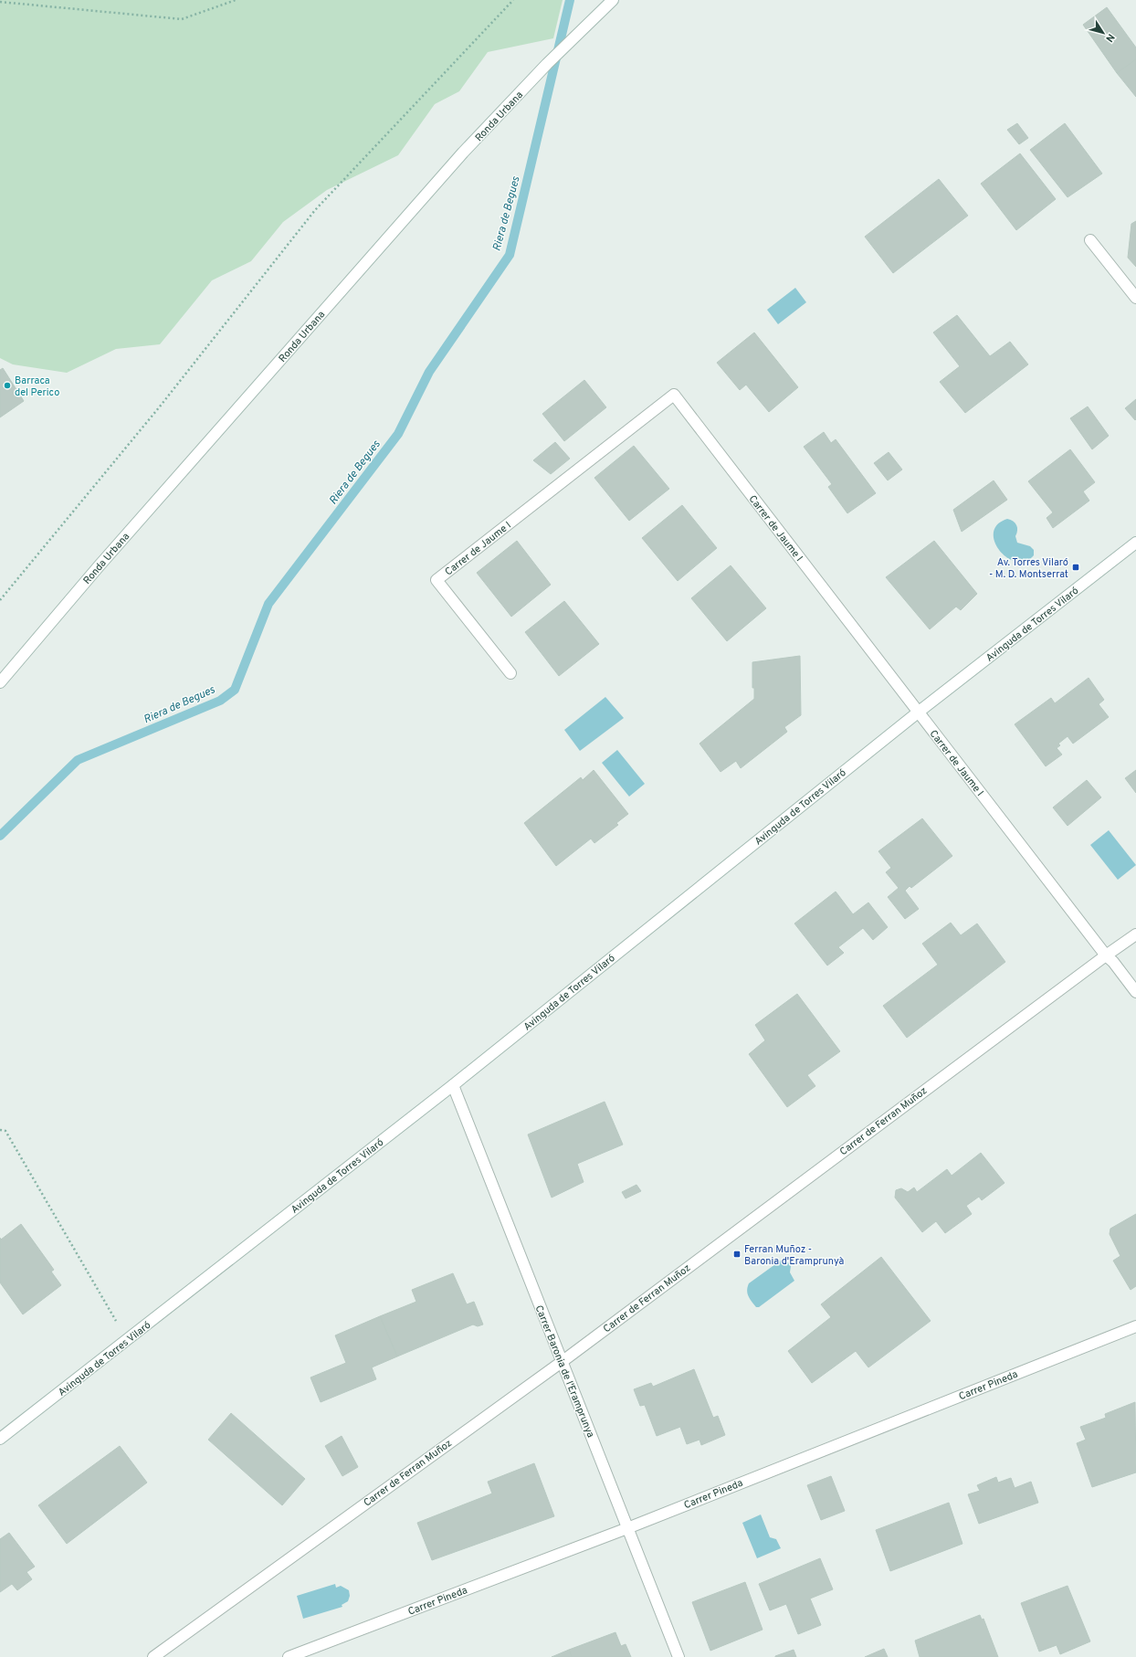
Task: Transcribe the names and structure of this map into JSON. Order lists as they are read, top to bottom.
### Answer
{
  "streets": {
    "street": [
      "Ronda Urbana",
      "Carrer de Jaume I",
      "Avinguda de Torres Vilaró",
      "Carrer de Ferran Muñoz",
      "Carrer Baronia de l'Eramprunya",
      "Carrer Pineda"
    ]
  },
  "crossings": [
    ["Carrer de Jaume I", "Avinguda de Torres Vilaró"],
    ["Carrer de Jaume I", "Carrer de Ferran Muñoz"],
    ["Avinguda de Torres Vilaró", "Carrer Baronia de l'Eramprunya"],
    ["Carrer de Ferran Muñoz", "Carrer Baronia de l'Eramprunya"],
    ["Carrer Baronia de l'Eramprunya", "Carrer Pineda"]
  ],
  "water": ["Riera de Begues"],
  "places": {
    "other": ["Barraca del Perico"],
    "transit": ["Av. Torres Vilaró - M. D. Montserrat", "Ferran Muñoz - Baronia d'Eramprunyà"]
  },
  "north": "bottom right"
}
